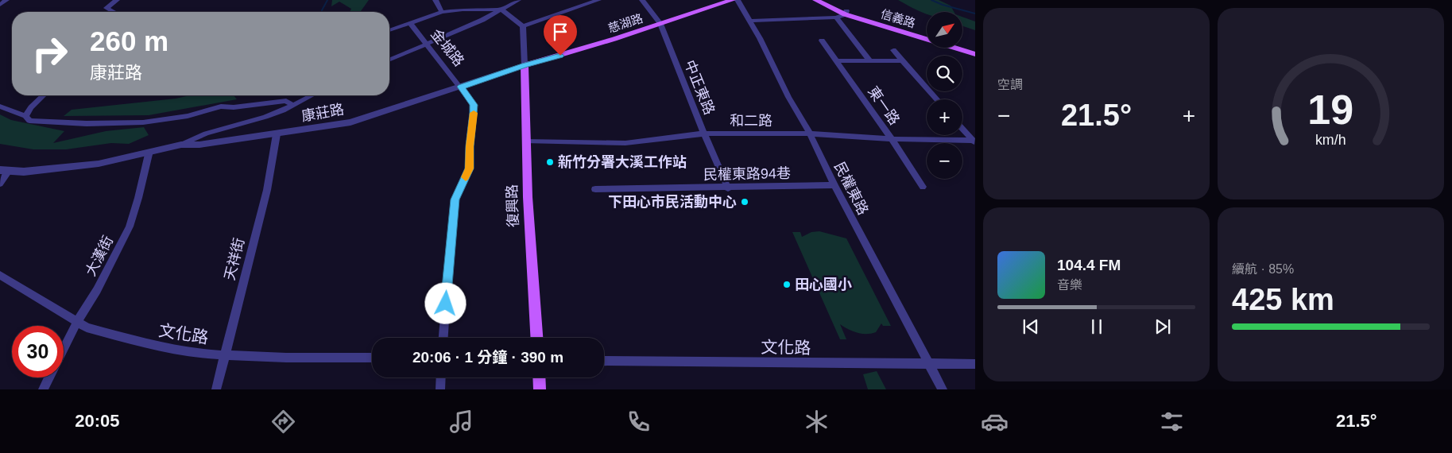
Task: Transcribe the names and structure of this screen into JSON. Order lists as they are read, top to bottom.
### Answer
{
  "streets": {
    "main road": ["信義路", "慈湖路", "復興路"],
    "street": [
      "金城路",
      "中正東路",
      "東一路",
      "康莊路",
      "和二路",
      "民權東路94巷",
      "民權東路",
      "大漢街",
      "天祥街",
      "文化路"
    ]
  },
  "crossings": [
    ["慈湖路", "中正東路"],
    ["慈湖路", "康莊路"],
    ["慈湖路", "復興路"],
    ["金城路", "康莊路"],
    ["中正東路", "和二路"],
    ["中正東路", "民權東路94巷"],
    ["東一路", "和二路"],
    ["康莊路", "復興路"],
    ["康莊路", "大漢街"],
    ["康莊路", "天祥街"],
    ["和二路", "民權東路"],
    ["和二路", "復興路"],
    ["民權東路94巷", "民權東路"],
    ["民權東路", "文化路"],
    ["大漢街", "文化路"],
    ["天祥街", "文化路"]
  ],
  "places": ["新竹分署大溪工作站", "下田心市民活動中心", "田心國小"],
  "north": "top right",
  "page": {
    "tile": [
      "空調",
      ["續航 · 85%", "425 km"]
    ],
    "map_buttons": ["+", "−"],
    "turn": ["260 m", "康莊路"],
    "heat": ["−", "21.5°", "+"],
    "song": ["104.4 FM", "音樂"],
    "limit": "30",
    "trip": "20:06 · 1 分鐘 · 390 m",
    "tabs": ["20:05", "21.5°"],
    "gauge": ["19", "km/h"]
  }
}
